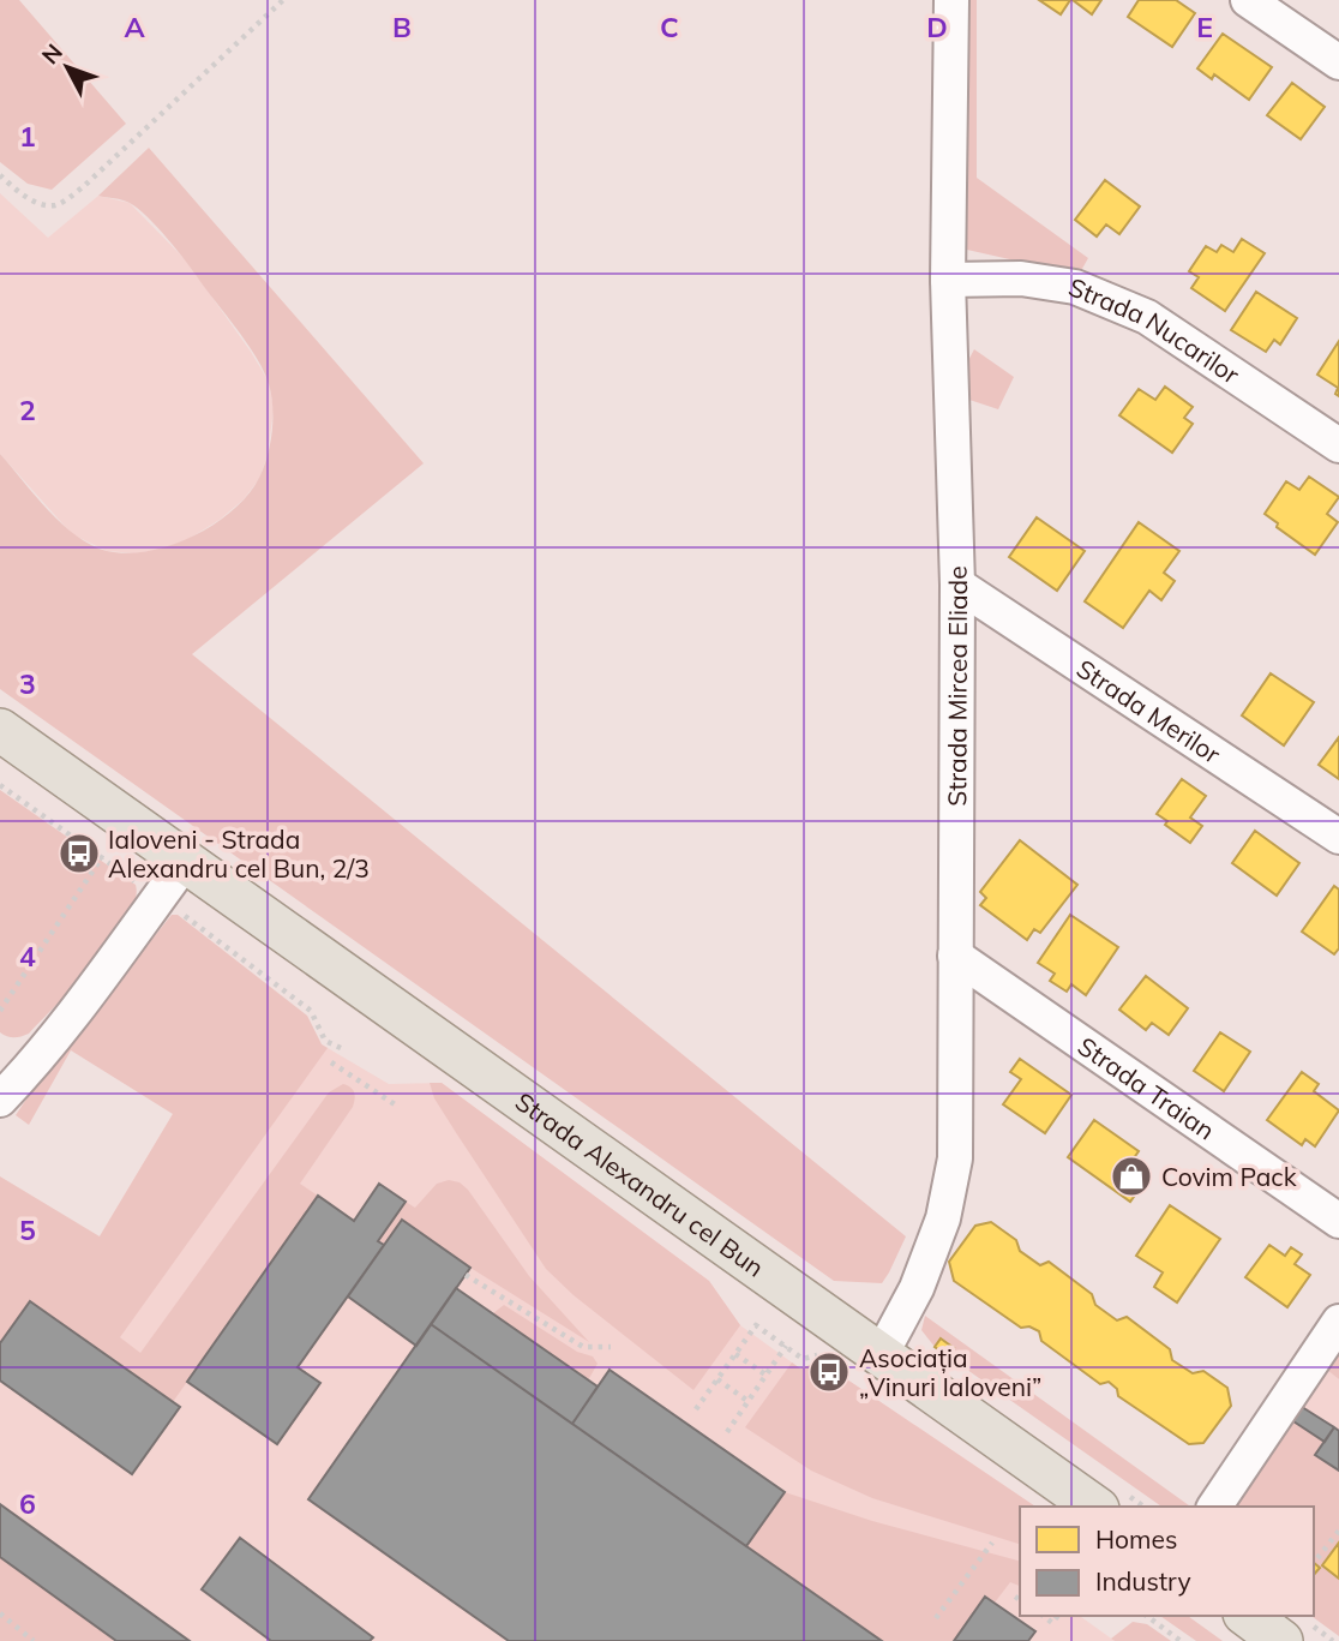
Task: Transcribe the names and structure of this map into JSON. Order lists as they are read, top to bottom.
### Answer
{
  "streets": {
    "main road": ["Strada Alexandru cel Bun"],
    "street": [
      "Strada Nucarilor",
      "Strada Mircea Eliade",
      "Strada Merilor",
      "Strada Traian"
    ]
  },
  "crossings": [
    ["Strada Nucarilor", "Strada Mircea Eliade"],
    ["Strada Mircea Eliade", "Strada Merilor"],
    ["Strada Mircea Eliade", "Strada Traian"],
    ["Strada Mircea Eliade", "Strada Alexandru cel Bun"]
  ],
  "places": {
    "bus stop": ["Ialoveni - Strada Alexandru cel Bun, 2/3", "Asociația „Vinuri Ialoveni”"],
    "shop": ["Covim Pack"]
  },
  "legend": ["Homes", "Industry"],
  "north": "top left",
  "grid": {
    "columns": [
      "A",
      "B",
      "C",
      "D",
      "E"
    ],
    "rows": [
      "1",
      "2",
      "3",
      "4",
      "5",
      "6"
    ]
  }
}
